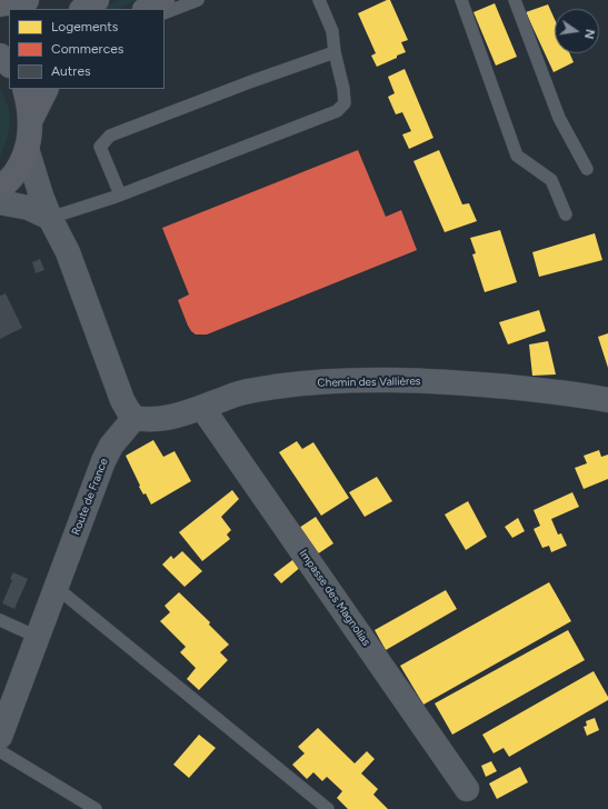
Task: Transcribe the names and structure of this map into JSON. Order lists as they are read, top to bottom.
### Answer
{
  "streets": {
    "street": ["Chemin des Vallières", "Route de France", "Impasse des Magnolias"]
  },
  "crossings": [
    ["Chemin des Vallières", "Route de France"],
    ["Chemin des Vallières", "Impasse des Magnolias"]
  ],
  "legend": ["Logements", "Commerces", "Autres"],
  "north": "right"
}
